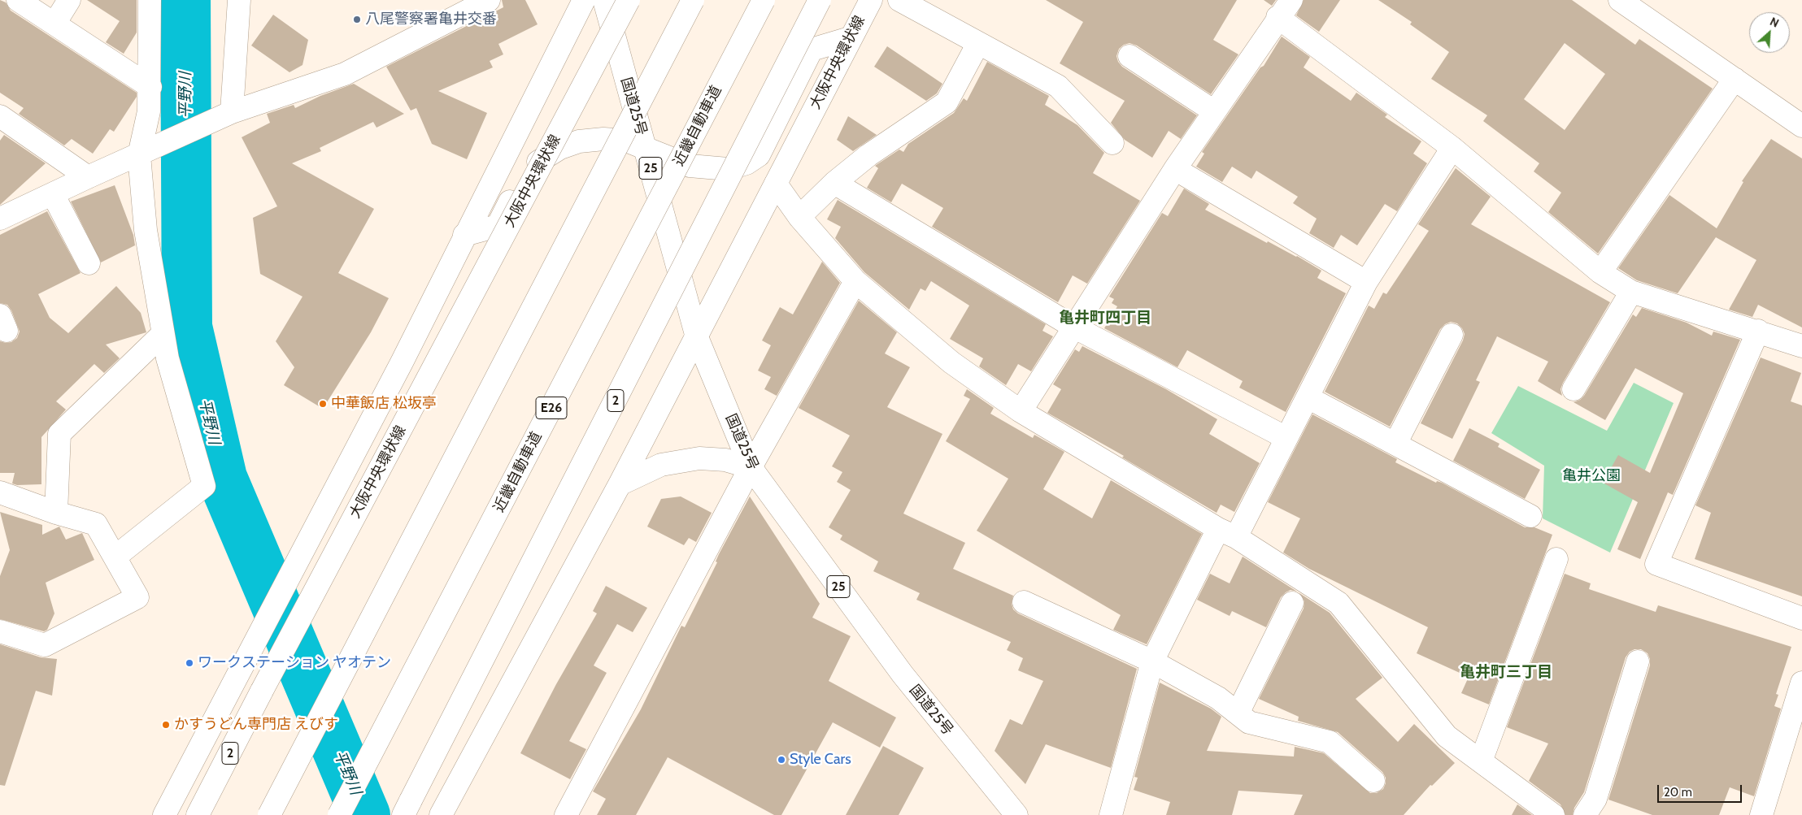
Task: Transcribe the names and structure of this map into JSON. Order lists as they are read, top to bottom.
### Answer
{
  "streets": {
    "main road": [
      "大阪中央環状線",
      "国道25号",
      "近畿自動車道",
      "25",
      "2",
      "E26"
    ]
  },
  "crossings": [
    ["大阪中央環状線", "国道25号"]
  ],
  "districts": ["亀井町四丁目", "亀井町三丁目"],
  "water": ["平野川"],
  "parks": ["亀井公園"],
  "places": [
    "八尾警察署亀井交番",
    "中華飯店 松坂亭",
    "ワークステーション ヤオテン",
    "かすうどん専門店 えびす",
    "Style Cars"
  ],
  "scale_bar": "20 m",
  "north": "top right"
}
